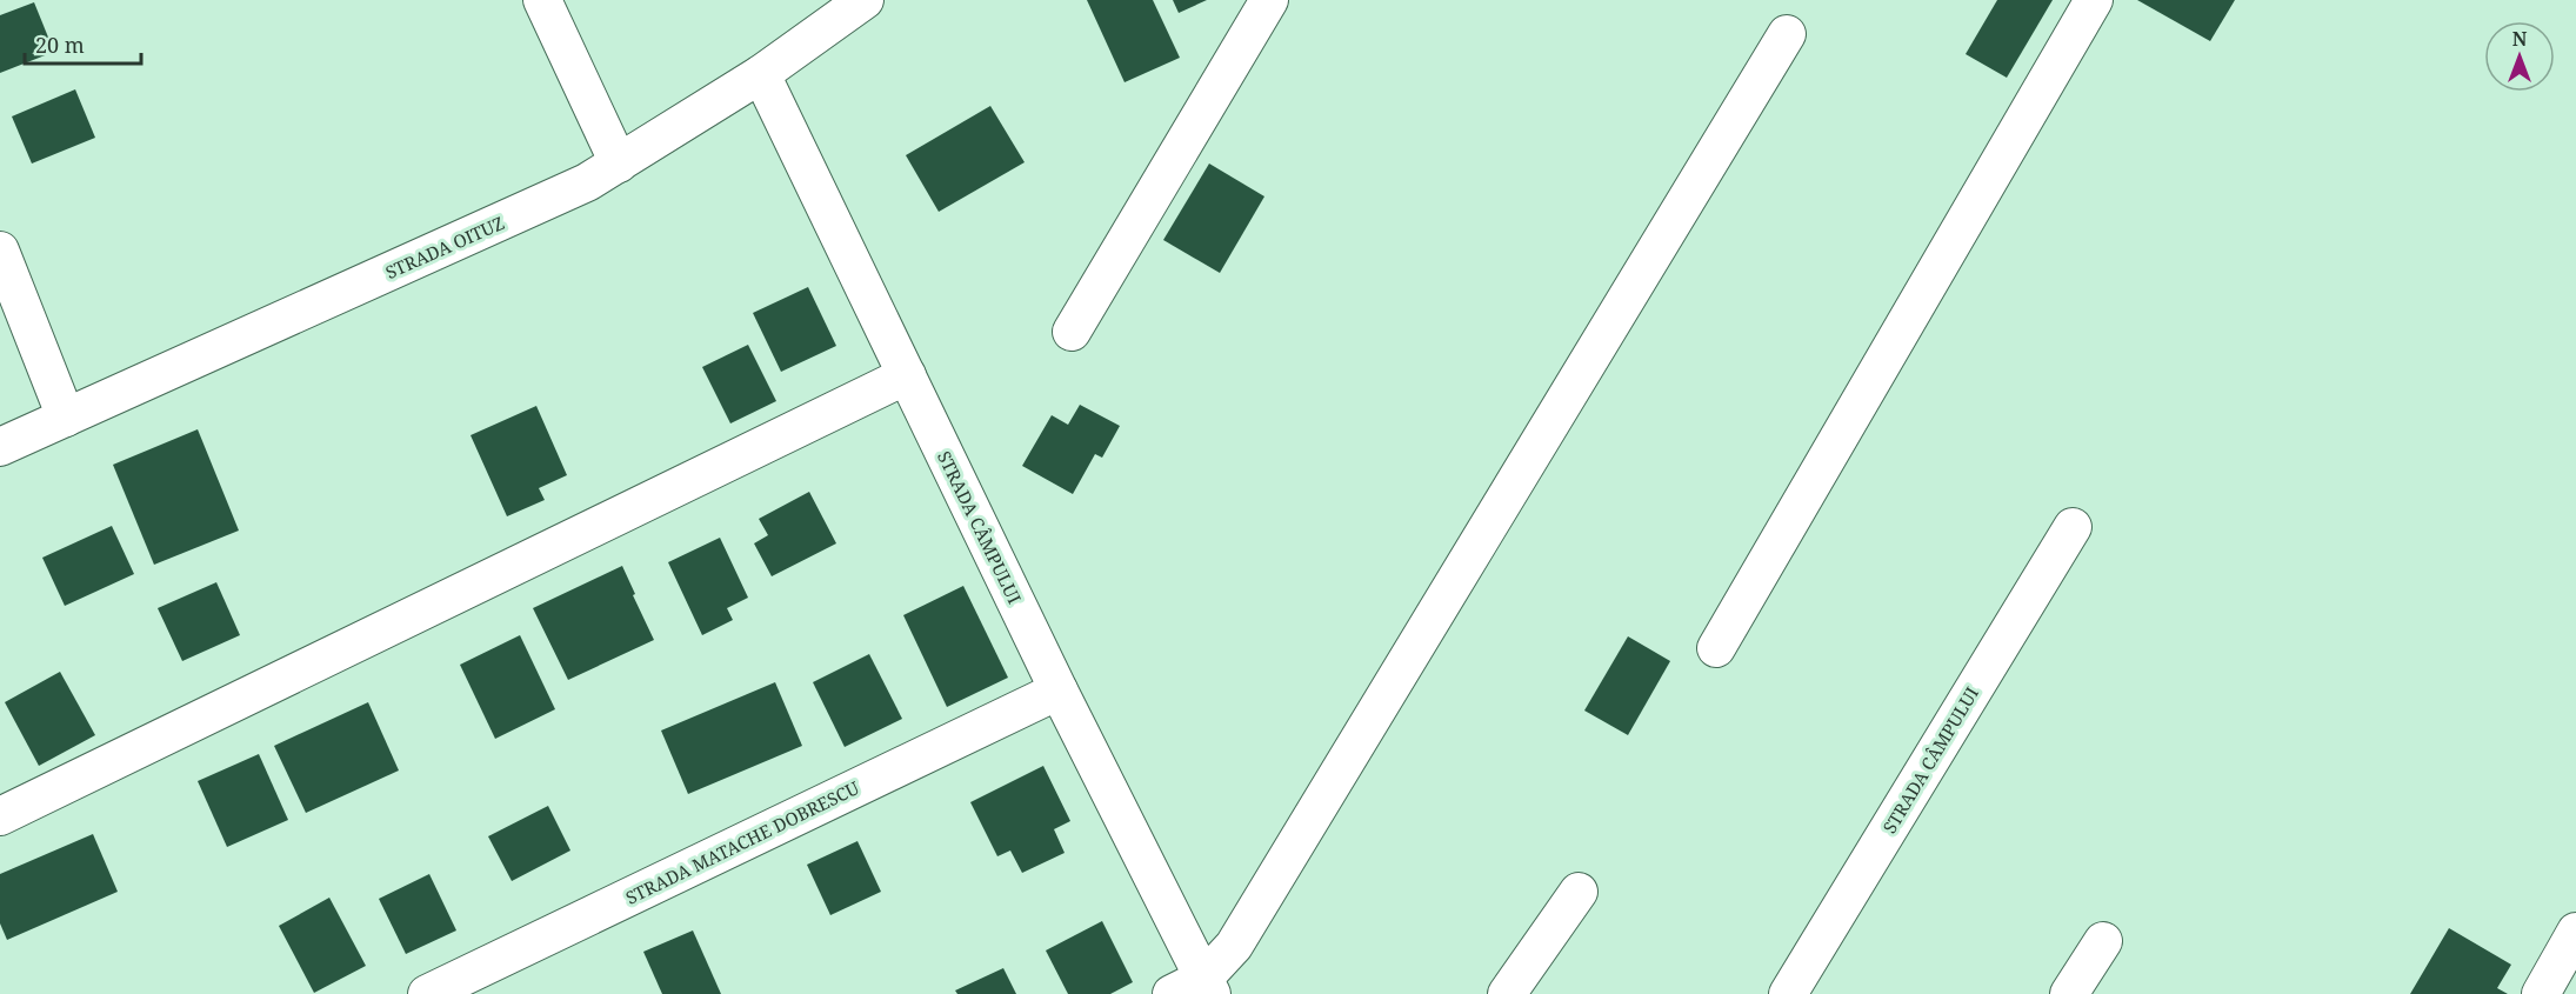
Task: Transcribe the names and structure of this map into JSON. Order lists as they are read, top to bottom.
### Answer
{
  "streets": {
    "street": ["STRADA OITUZ", "STRADA CÂMPULUI", "STRADA MATACHE DOBRESCU"]
  },
  "crossings": [
    ["STRADA OITUZ", "STRADA CÂMPULUI"],
    ["STRADA CÂMPULUI", "STRADA MATACHE DOBRESCU"]
  ],
  "scale_bar": "20 m",
  "north": "top"
}
